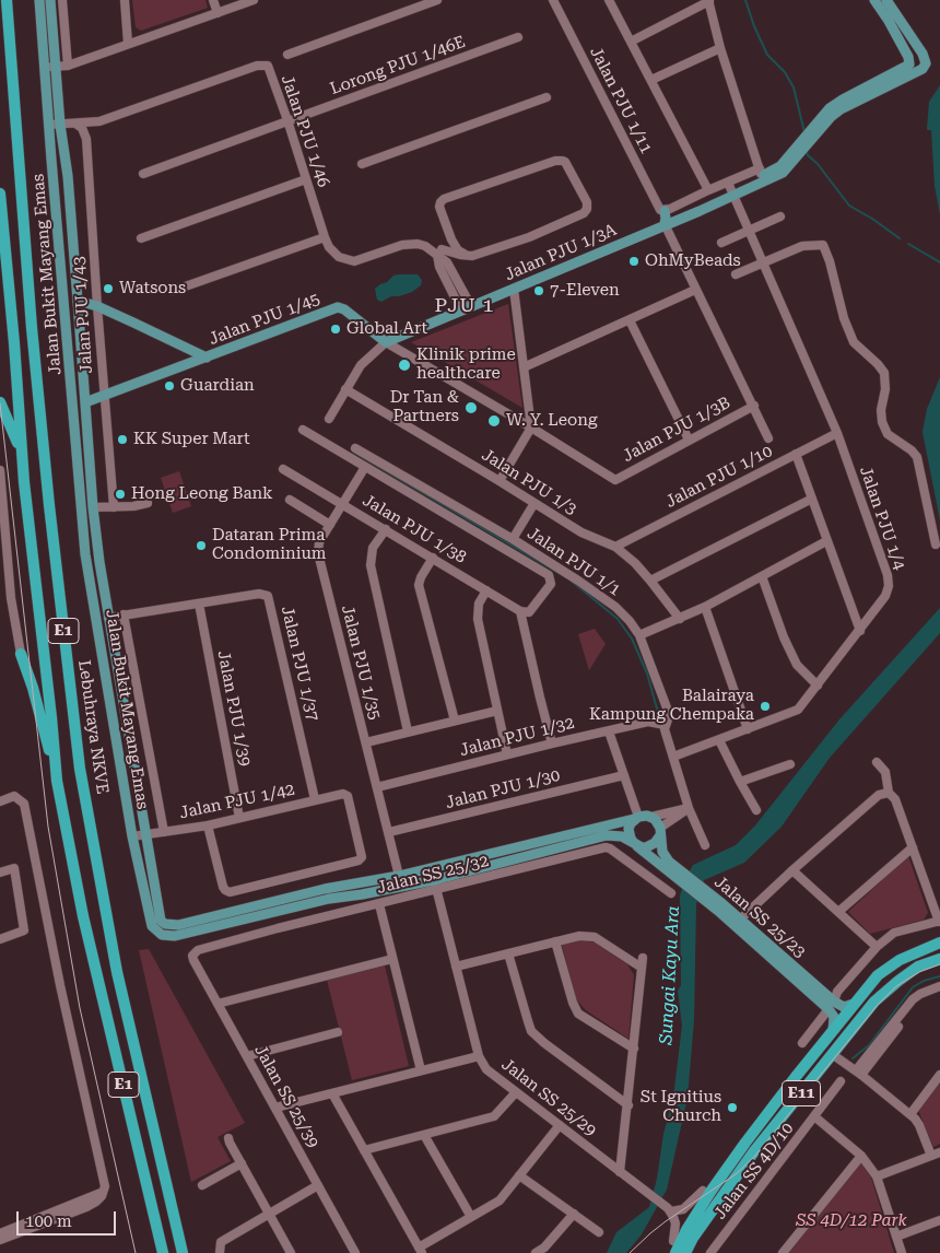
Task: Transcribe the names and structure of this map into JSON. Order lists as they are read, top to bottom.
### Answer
{
  "streets": {
    "highway": ["E1", "Lebuhraya NKVE", "E11"],
    "main road": [
      "Jalan PJU 1/3A",
      "Jalan Bukit Mayang Emas",
      "Jalan PJU 1/45",
      "Jalan SS 25/23"
    ],
    "street": [
      "Lorong PJU 1/46E",
      "Jalan PJU 1/11",
      "Jalan PJU 1/46",
      "Jalan PJU 1/43",
      "Jalan PJU 1/3B",
      "Jalan PJU 1/10",
      "Jalan PJU 1/3",
      "Jalan PJU 1/4",
      "Jalan PJU 1/38",
      "Jalan PJU 1/1",
      "Jalan PJU 1/35",
      "Jalan PJU 1/37",
      "Jalan PJU 1/39",
      "Jalan PJU 1/32",
      "Jalan PJU 1/30",
      "Jalan PJU 1/42",
      "Jalan SS 25/32",
      "Jalan SS 25/39",
      "Jalan SS 25/29",
      "Jalan SS 4D/10"
    ]
  },
  "crossings": [
    ["Lorong PJU 1/46E", "Jalan PJU 1/46"],
    ["Jalan PJU 1/46", "Jalan PJU 1/3A"],
    ["Jalan PJU 1/46", "Jalan Bukit Mayang Emas"],
    ["Jalan PJU 1/46", "Jalan PJU 1/43"],
    ["Jalan PJU 1/3A", "Jalan PJU 1/45"],
    ["Jalan PJU 1/3A", "Jalan PJU 1/3B"],
    ["Jalan PJU 1/3A", "Jalan PJU 1/4"],
    ["Jalan Bukit Mayang Emas", "Jalan PJU 1/45"],
    ["Jalan Bukit Mayang Emas", "Jalan PJU 1/35"],
    ["Jalan Bukit Mayang Emas", "Jalan PJU 1/37"],
    ["Jalan Bukit Mayang Emas", "Jalan PJU 1/42"],
    ["Jalan Bukit Mayang Emas", "Jalan SS 25/32"],
    ["Jalan Bukit Mayang Emas", "Jalan SS 25/23"],
    ["Jalan Bukit Mayang Emas", "Jalan SS 25/29"],
    ["Jalan PJU 1/43", "Jalan PJU 1/45"],
    ["Jalan PJU 1/10", "Jalan PJU 1/3"],
    ["Jalan PJU 1/10", "Jalan PJU 1/4"],
    ["Jalan PJU 1/4", "Jalan PJU 1/1"],
    ["Jalan PJU 1/38", "Jalan PJU 1/1"],
    ["Jalan PJU 1/38", "Jalan PJU 1/35"],
    ["Jalan PJU 1/1", "Jalan PJU 1/35"],
    ["Jalan PJU 1/1", "Jalan PJU 1/32"],
    ["Jalan PJU 1/35", "Jalan PJU 1/32"],
    ["Jalan PJU 1/35", "Jalan PJU 1/30"],
    ["Jalan PJU 1/37", "Jalan PJU 1/39"],
    ["Jalan PJU 1/37", "Jalan PJU 1/42"],
    ["Jalan PJU 1/39", "Jalan PJU 1/42"],
    ["Jalan SS 25/32", "Jalan SS 25/39"],
    ["Jalan SS 25/32", "Jalan SS 25/29"]
  ],
  "districts": ["PJU 1"],
  "water": ["Sungai Kayu Ara"],
  "parks": ["SS 4D/12 Park"],
  "places": [
    "OhMyBeads",
    "Watsons",
    "7-Eleven",
    "Global Art",
    "Klinik prime healthcare",
    "Guardian",
    "Dr Tan & Partners",
    "W. Y. Leong",
    "KK Super Mart",
    "Hong Leong Bank",
    "Dataran Prima Condominium",
    "Balairaya Kampung Chempaka",
    "St Ignitius Church"
  ],
  "scale_bar": "100 m"
}
